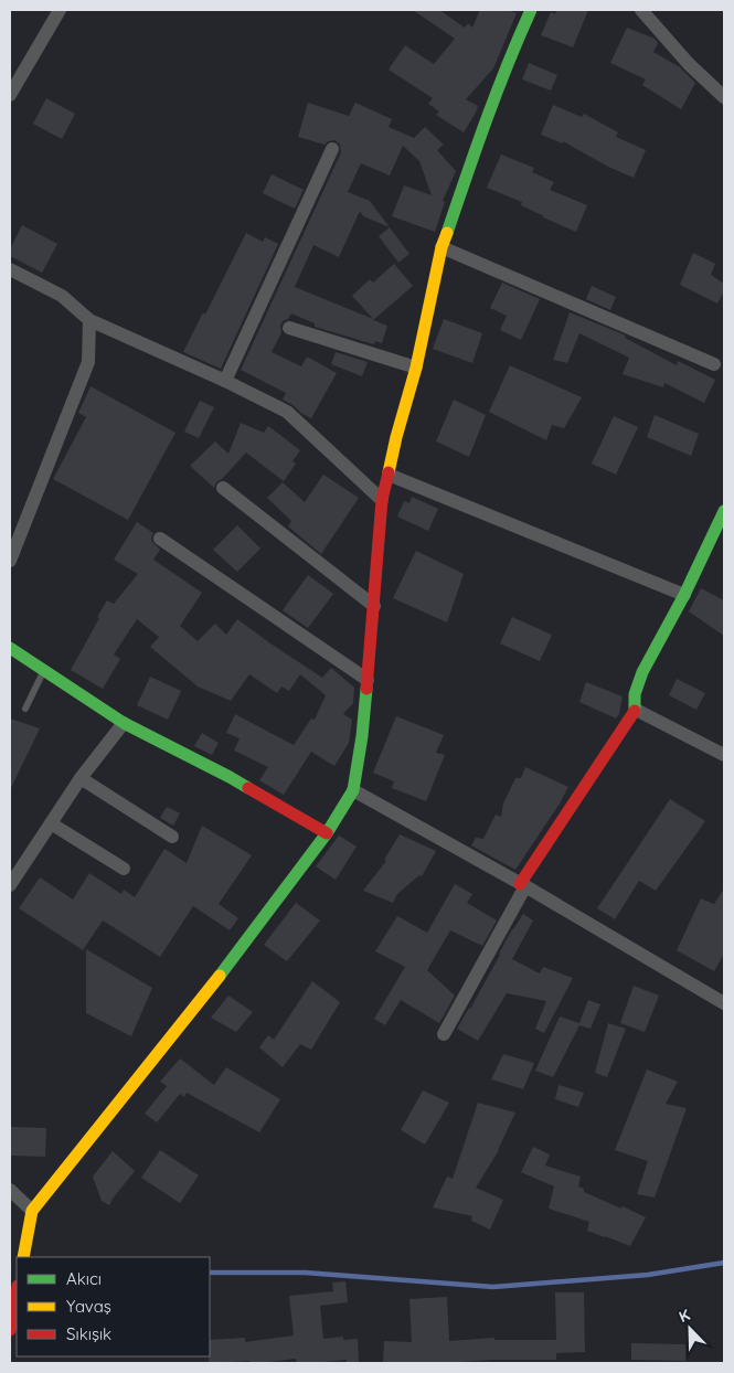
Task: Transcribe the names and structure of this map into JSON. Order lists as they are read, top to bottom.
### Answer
{
  "legend": ["Akıcı", "Yavaş", "Sıkışık"],
  "north": "top left"
}
